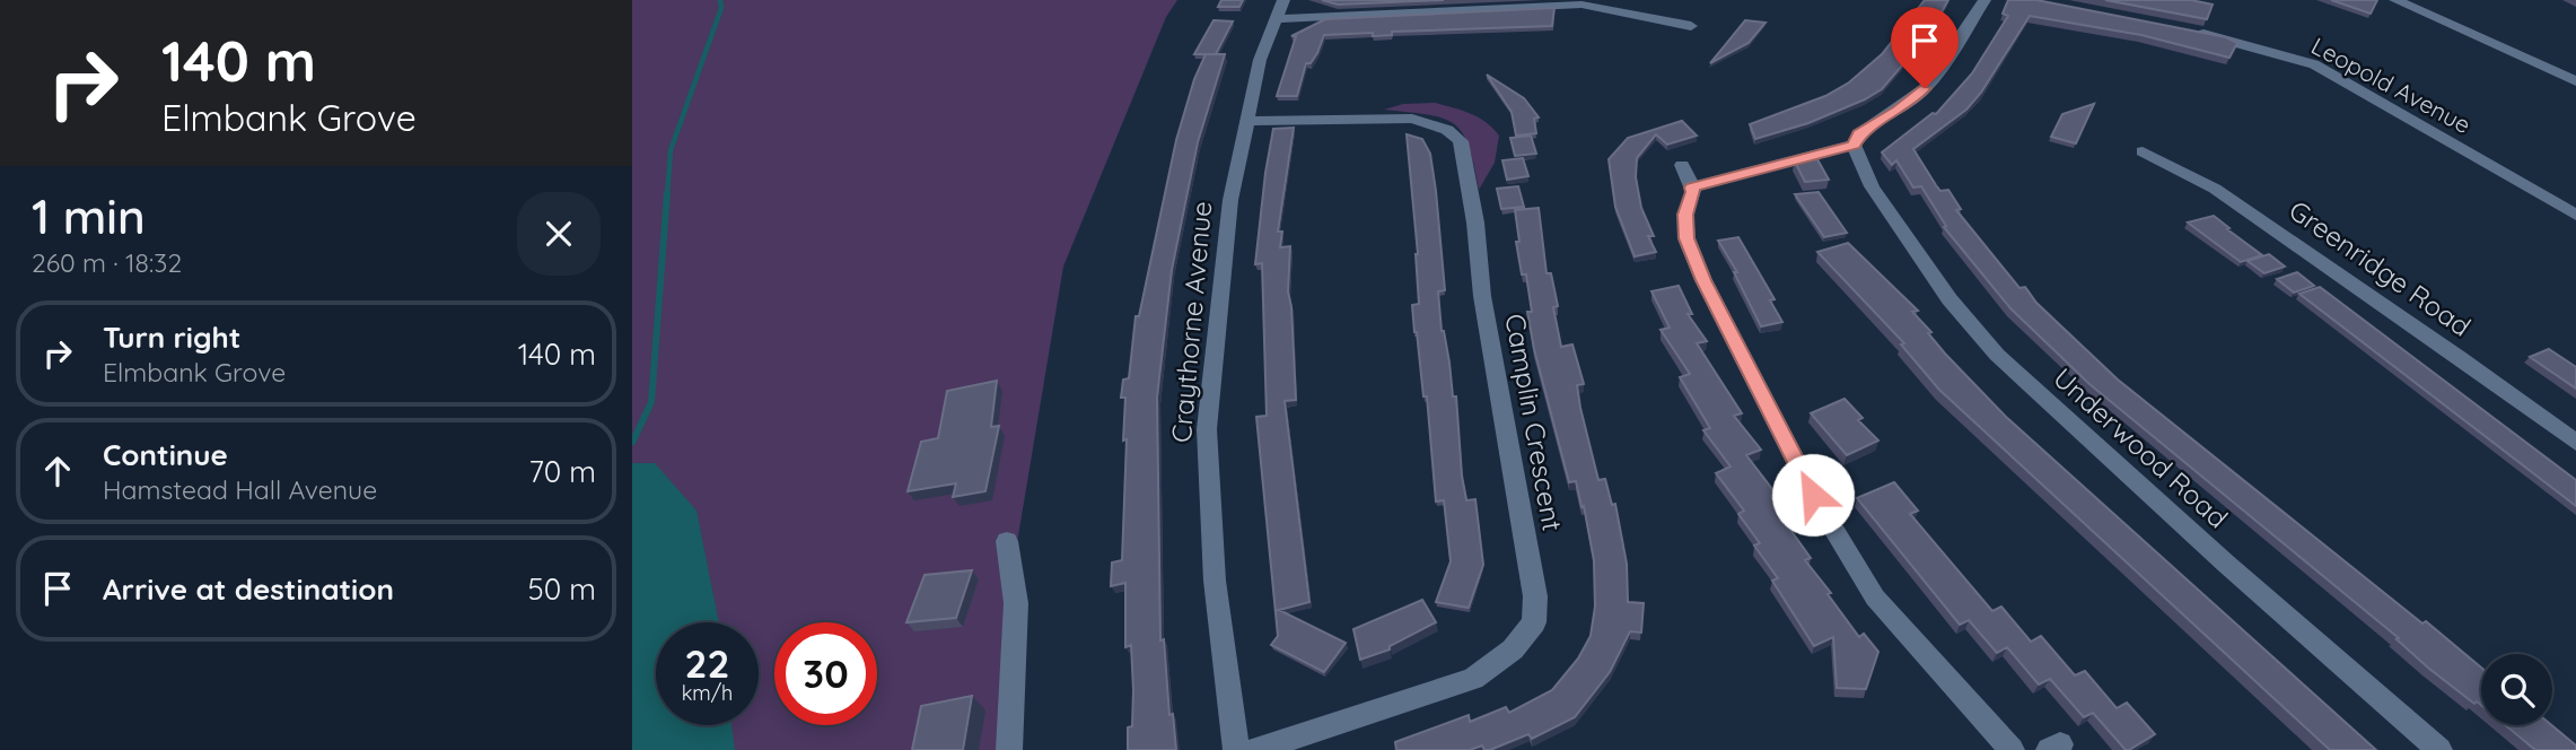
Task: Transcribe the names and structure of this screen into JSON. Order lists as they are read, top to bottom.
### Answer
{
  "streets": {
    "street": [
      "Leopold Avenue",
      "Greenridge Road",
      "Craythorne Avenue",
      "Camplin Crescent",
      "Underwood Road"
    ]
  },
  "crossings": [
    ["Craythorne Avenue", "Camplin Crescent"]
  ],
  "page": {
    "turn": ["140 m", "Elmbank Grove"],
    "heading": ["1 min", "260 m · 18:32"],
    "list": [
      {
        "name": "Turn right",
        "note": "Elmbank Grove",
        "value": "140 m"
      },
      {
        "name": "Continue",
        "note": "Hamstead Hall Avenue",
        "value": "70 m"
      },
      {
        "name": "Arrive at destination",
        "value": "50 m"
      }
    ],
    "speed": "22 km/h",
    "limit": "30"
  }
}
